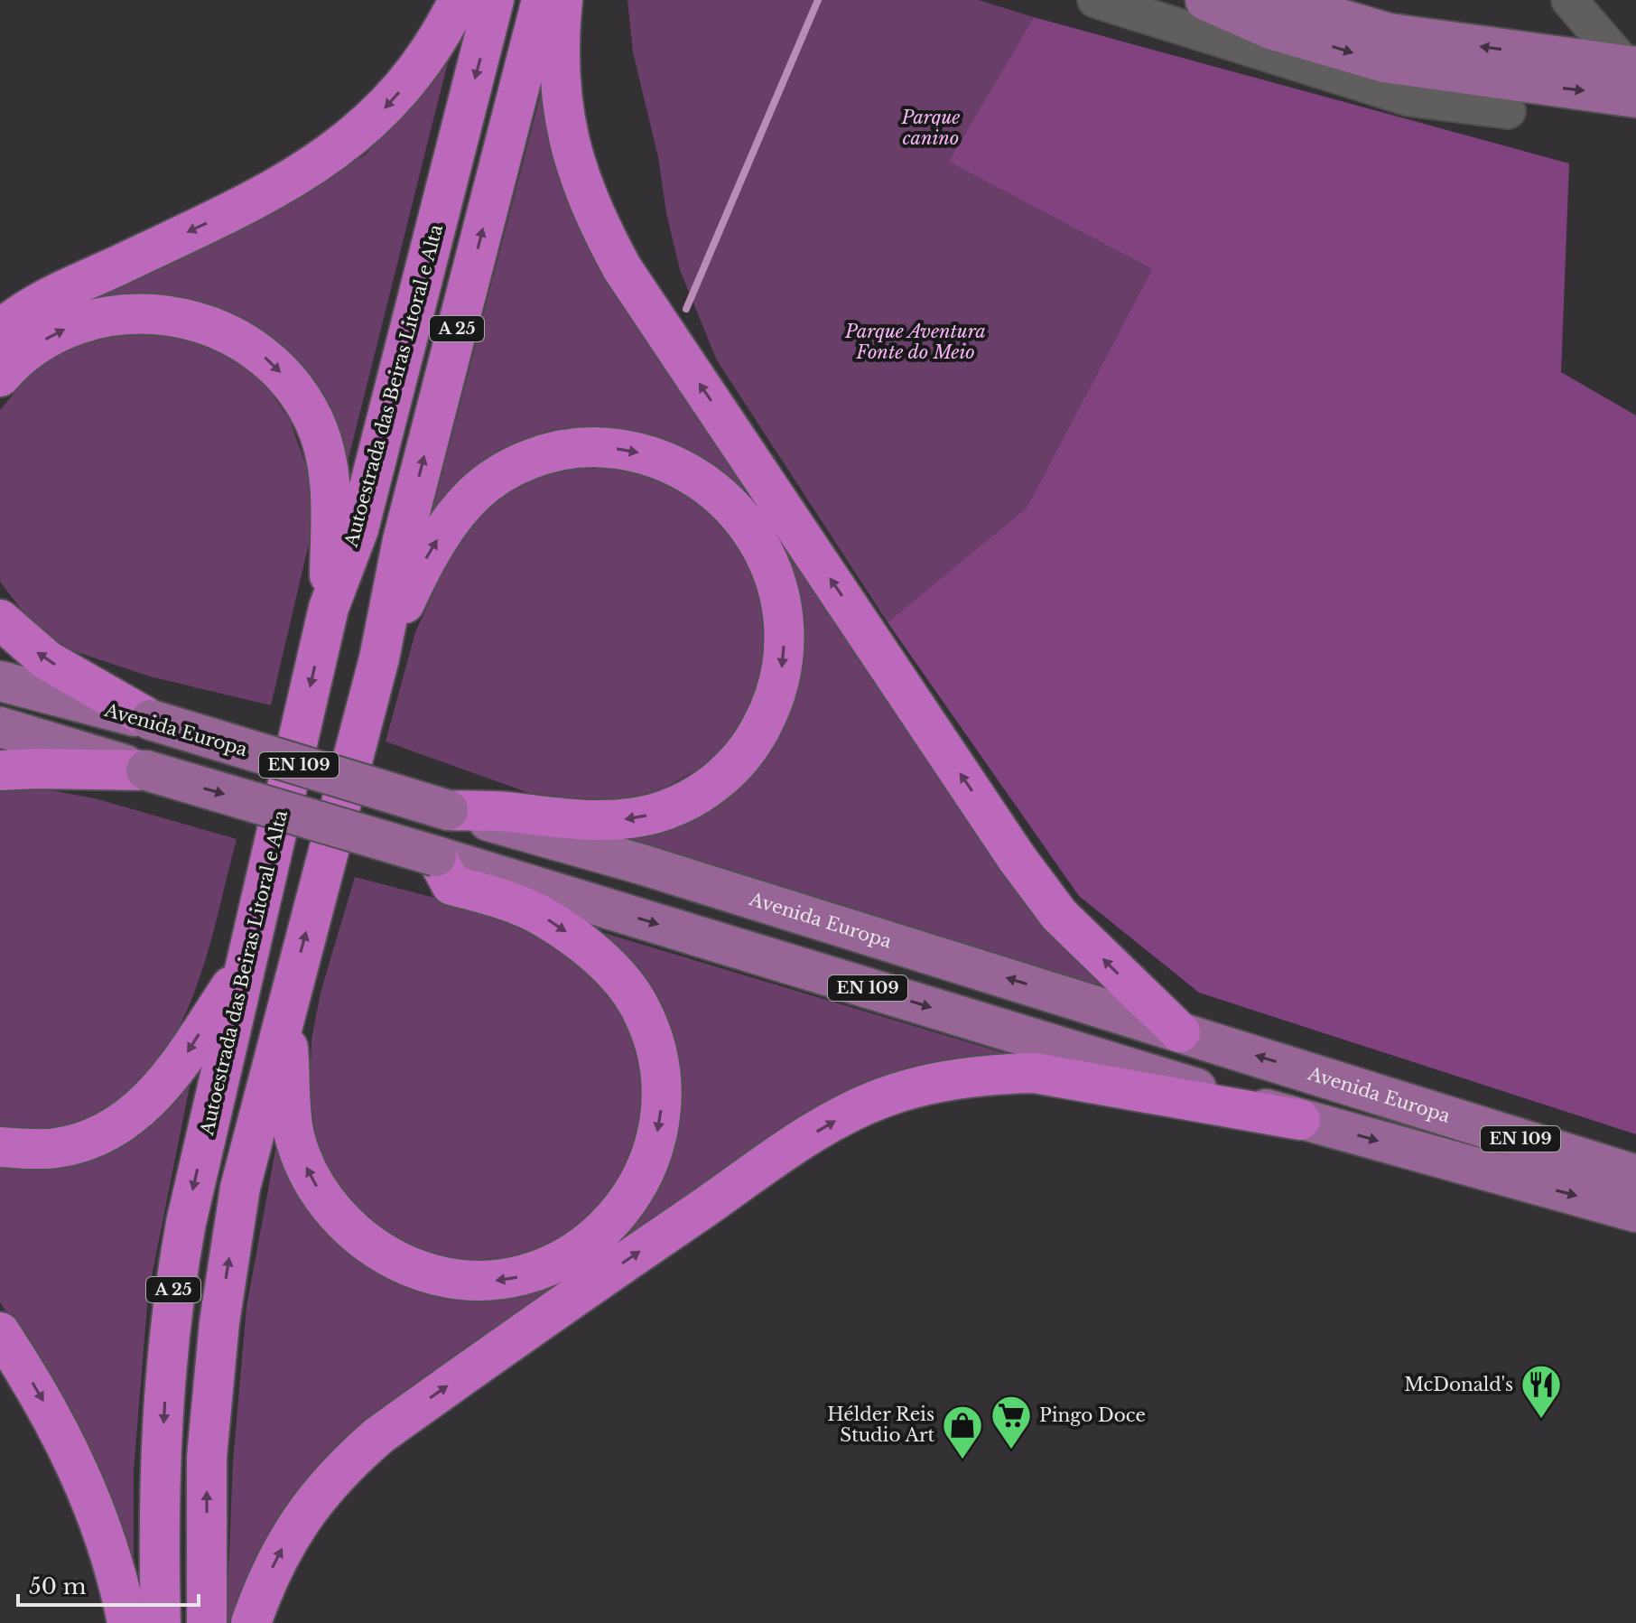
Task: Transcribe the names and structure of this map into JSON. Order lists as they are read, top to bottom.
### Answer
{
  "streets": {
    "highway": ["A 25", "Autoestrada das Beiras Litoral e Alta"],
    "main road": ["Avenida Europa", "EN 109"]
  },
  "parks": ["Parque canino", "Parque Aventura Fonte do Meio"],
  "places": {
    "restaurant": ["McDonald's"],
    "supermarket": ["Pingo Doce"],
    "shop": ["Hélder Reis Studio Art"]
  },
  "scale_bar": "50 m"
}
